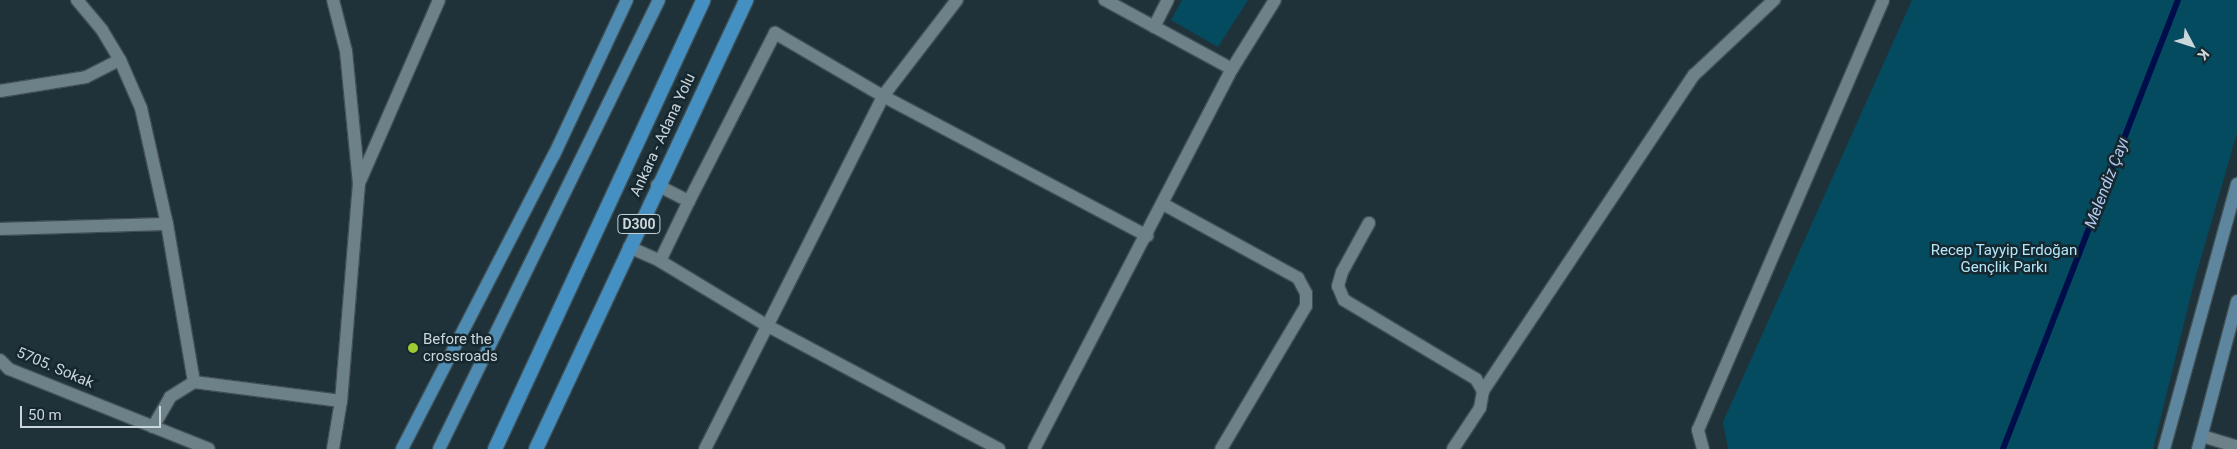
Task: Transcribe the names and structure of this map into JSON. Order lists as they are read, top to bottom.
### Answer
{
  "streets": {
    "highway": ["Ankara - Adana Yolu", "D300"],
    "street": ["5705. Sokak"]
  },
  "water": ["Melendiz Çayı"],
  "parks": ["Recep Tayyip Erdoğan Gençlik Parkı"],
  "places": ["Before the crossroads"],
  "scale_bar": "50 m",
  "north": "bottom right"
}
